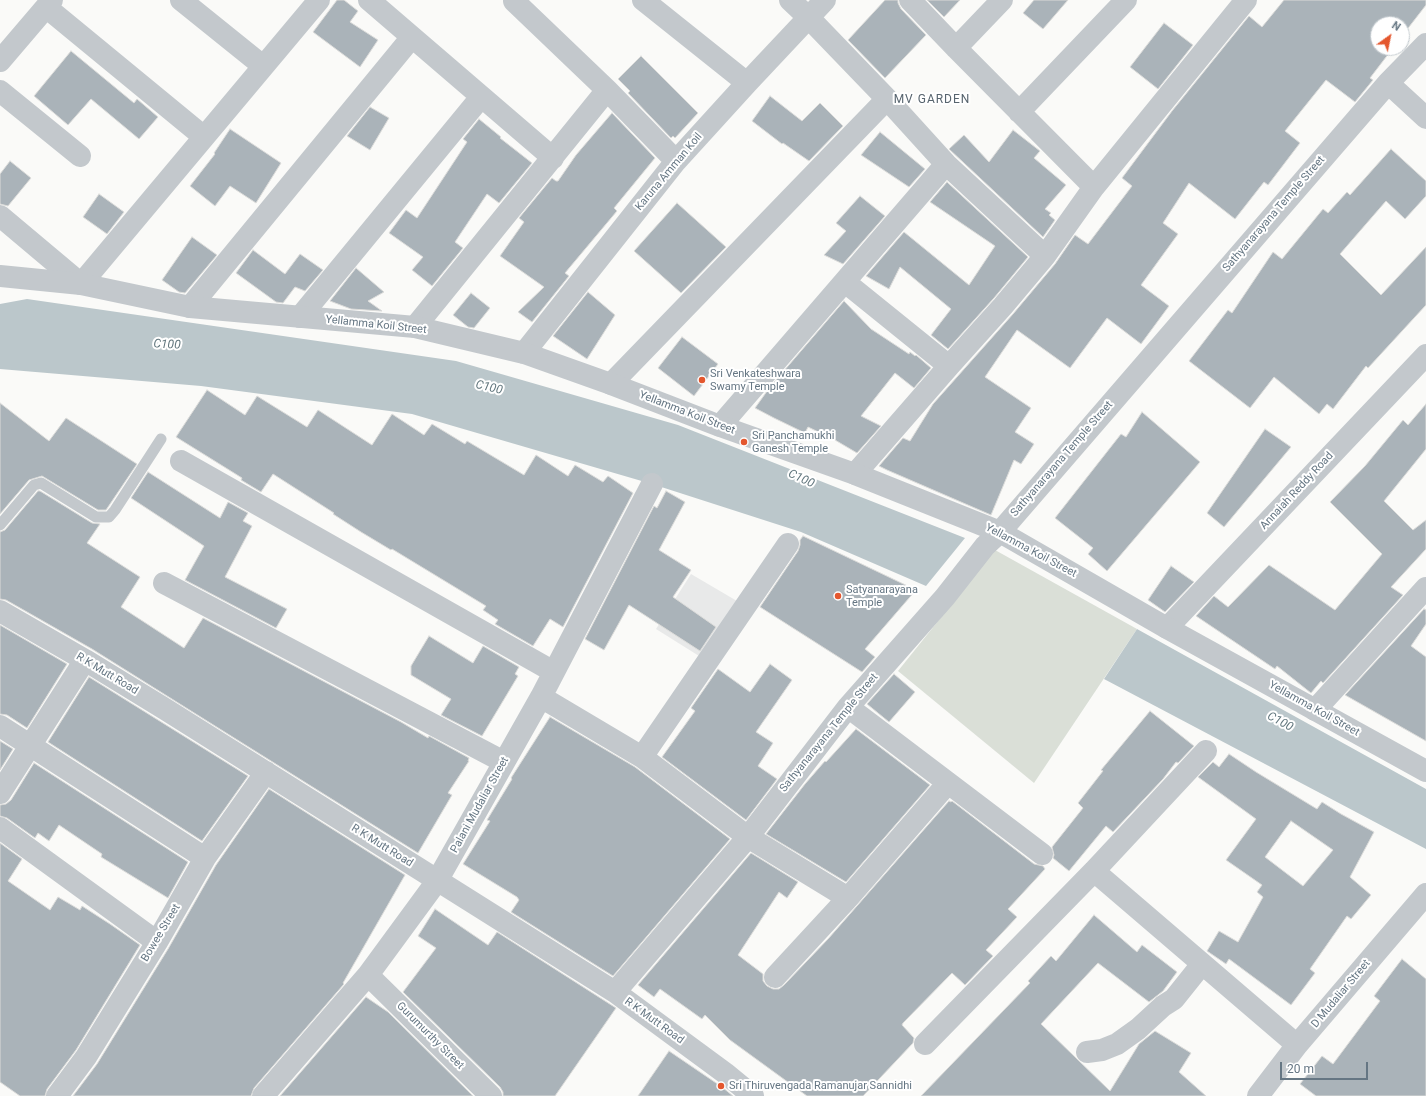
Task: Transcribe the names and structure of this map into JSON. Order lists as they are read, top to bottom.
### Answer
{
  "streets": {
    "street": [
      "Karuna Amman Koil",
      "Sathyanarayana Temple Street",
      "Yellamma Koil Street",
      "Annaiah Reddy Road",
      "R K Mutt Road",
      "Palani Mudaliar Street",
      "Bowee Street",
      "D Mudaliar Street",
      "Gurumurthy Street"
    ]
  },
  "crossings": [
    ["Karuna Amman Koil", "Yellamma Koil Street"],
    ["Sathyanarayana Temple Street", "Yellamma Koil Street"],
    ["Sathyanarayana Temple Street", "R K Mutt Road"],
    ["Yellamma Koil Street", "Annaiah Reddy Road"],
    ["R K Mutt Road", "Palani Mudaliar Street"],
    ["R K Mutt Road", "Bowee Street"],
    ["Palani Mudaliar Street", "Gurumurthy Street"]
  ],
  "districts": ["MV GARDEN"],
  "water": ["C100"],
  "places": [
    "Sri Venkateshwara Swamy Temple",
    "Sri Panchamukhi Ganesh Temple",
    "Satyanarayana Temple",
    "Sri Thiruvengada Ramanujar Sannidhi"
  ],
  "scale_bar": "20 m",
  "north": "top right"
}
